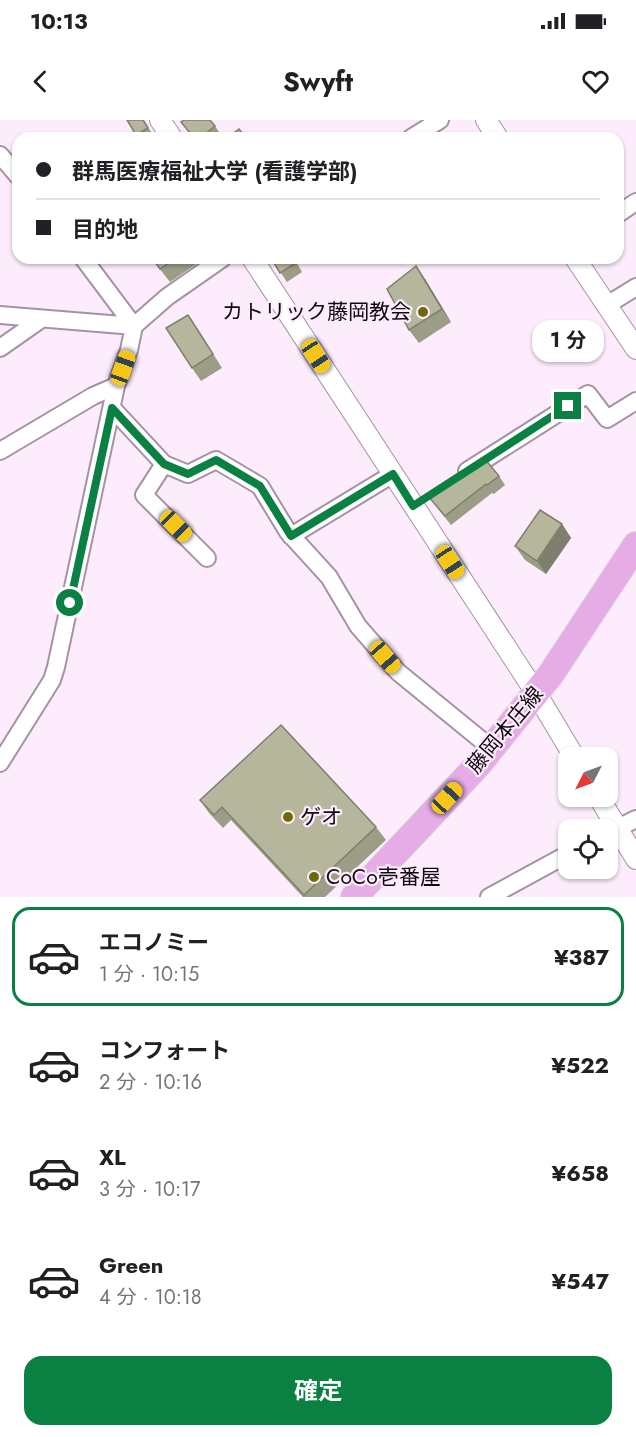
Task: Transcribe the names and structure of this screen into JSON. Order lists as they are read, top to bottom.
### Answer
{
  "streets": {
    "main road": ["藤岡本庄線"]
  },
  "places": ["カトリック藤岡教会", "ゲオ", "CoCo壱番屋"],
  "north": "bottom left",
  "page": {
    "status": "10:13",
    "header": "Swyft",
    "banner": ["群馬医療福祉大学 (看護学部)", "目的地"],
    "bubble": "1 分",
    "list": [
      {
        "name": "エコノミー",
        "note": "1 分 · 10:15",
        "value": "¥387"
      },
      {
        "name": "コンフォート",
        "note": "2 分 · 10:16",
        "value": "¥522"
      },
      {
        "name": "XL",
        "note": "3 分 · 10:17",
        "value": "¥658"
      },
      {
        "name": "Green",
        "note": "4 分 · 10:18",
        "value": "¥547"
      }
    ],
    "buttons": "確定"
  }
}
